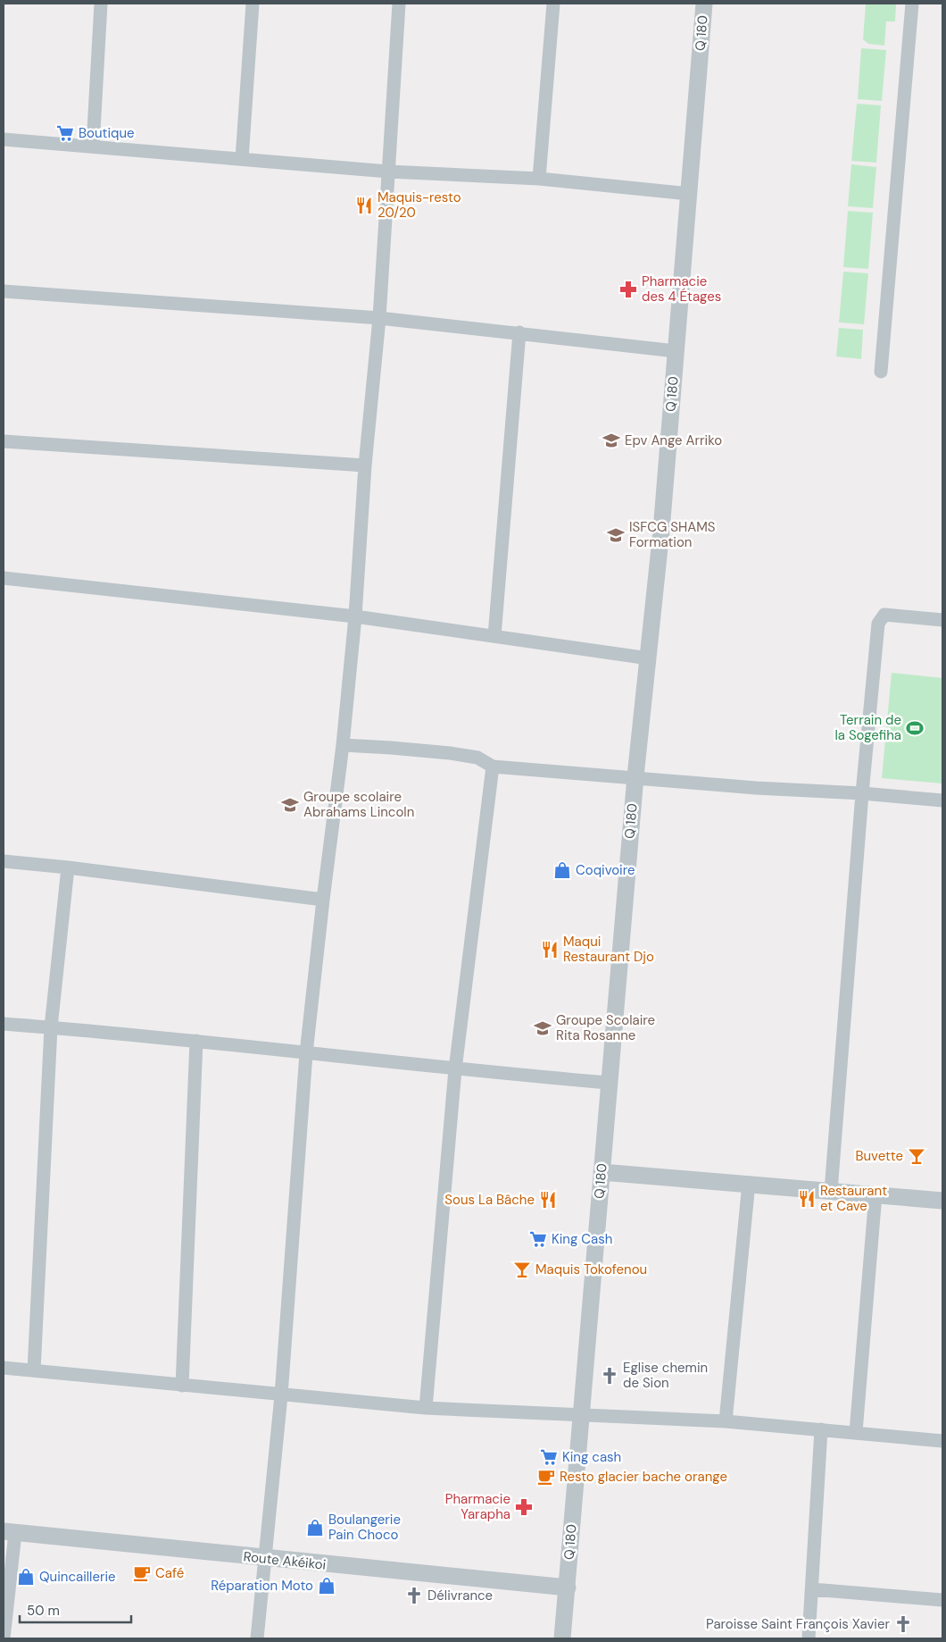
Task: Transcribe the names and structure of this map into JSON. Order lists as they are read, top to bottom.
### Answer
{
  "streets": {
    "street": ["Q 180", "Route Akéikoi"]
  },
  "crossings": [
    ["Q 180", "Route Akéikoi"]
  ],
  "places": {
    "supermarket": ["Boutique", "King Cash", "King cash"],
    "restaurant": [
      "Maquis-resto 20/20",
      "Maqui Restaurant Djo",
      "Restaurant et Cave",
      "Sous La Bâche"
    ],
    "pharmacy": ["Pharmacie des 4 Étages", "Pharmacie Yarapha"],
    "school or university": [
      "Epv Ange Arriko",
      "ISFCG SHAMS Formation",
      "Groupe scolaire Abrahams Lincoln",
      "Groupe Scolaire Rita Rosanne"
    ],
    "sports": ["Terrain de la Sogefiha"],
    "shop": [
      "Coqivoire",
      "Boulangerie Pain Choco",
      "Quincaillerie",
      "Réparation Moto"
    ],
    "bar": ["Buvette", "Maquis Tokofenou"],
    "church": ["Eglise chemin de Sion", "Délivrance", "Paroisse Saint François Xavier"],
    "cafe": ["Resto glacier bache orange", "Café"]
  },
  "scale_bar": "50 m"
}
